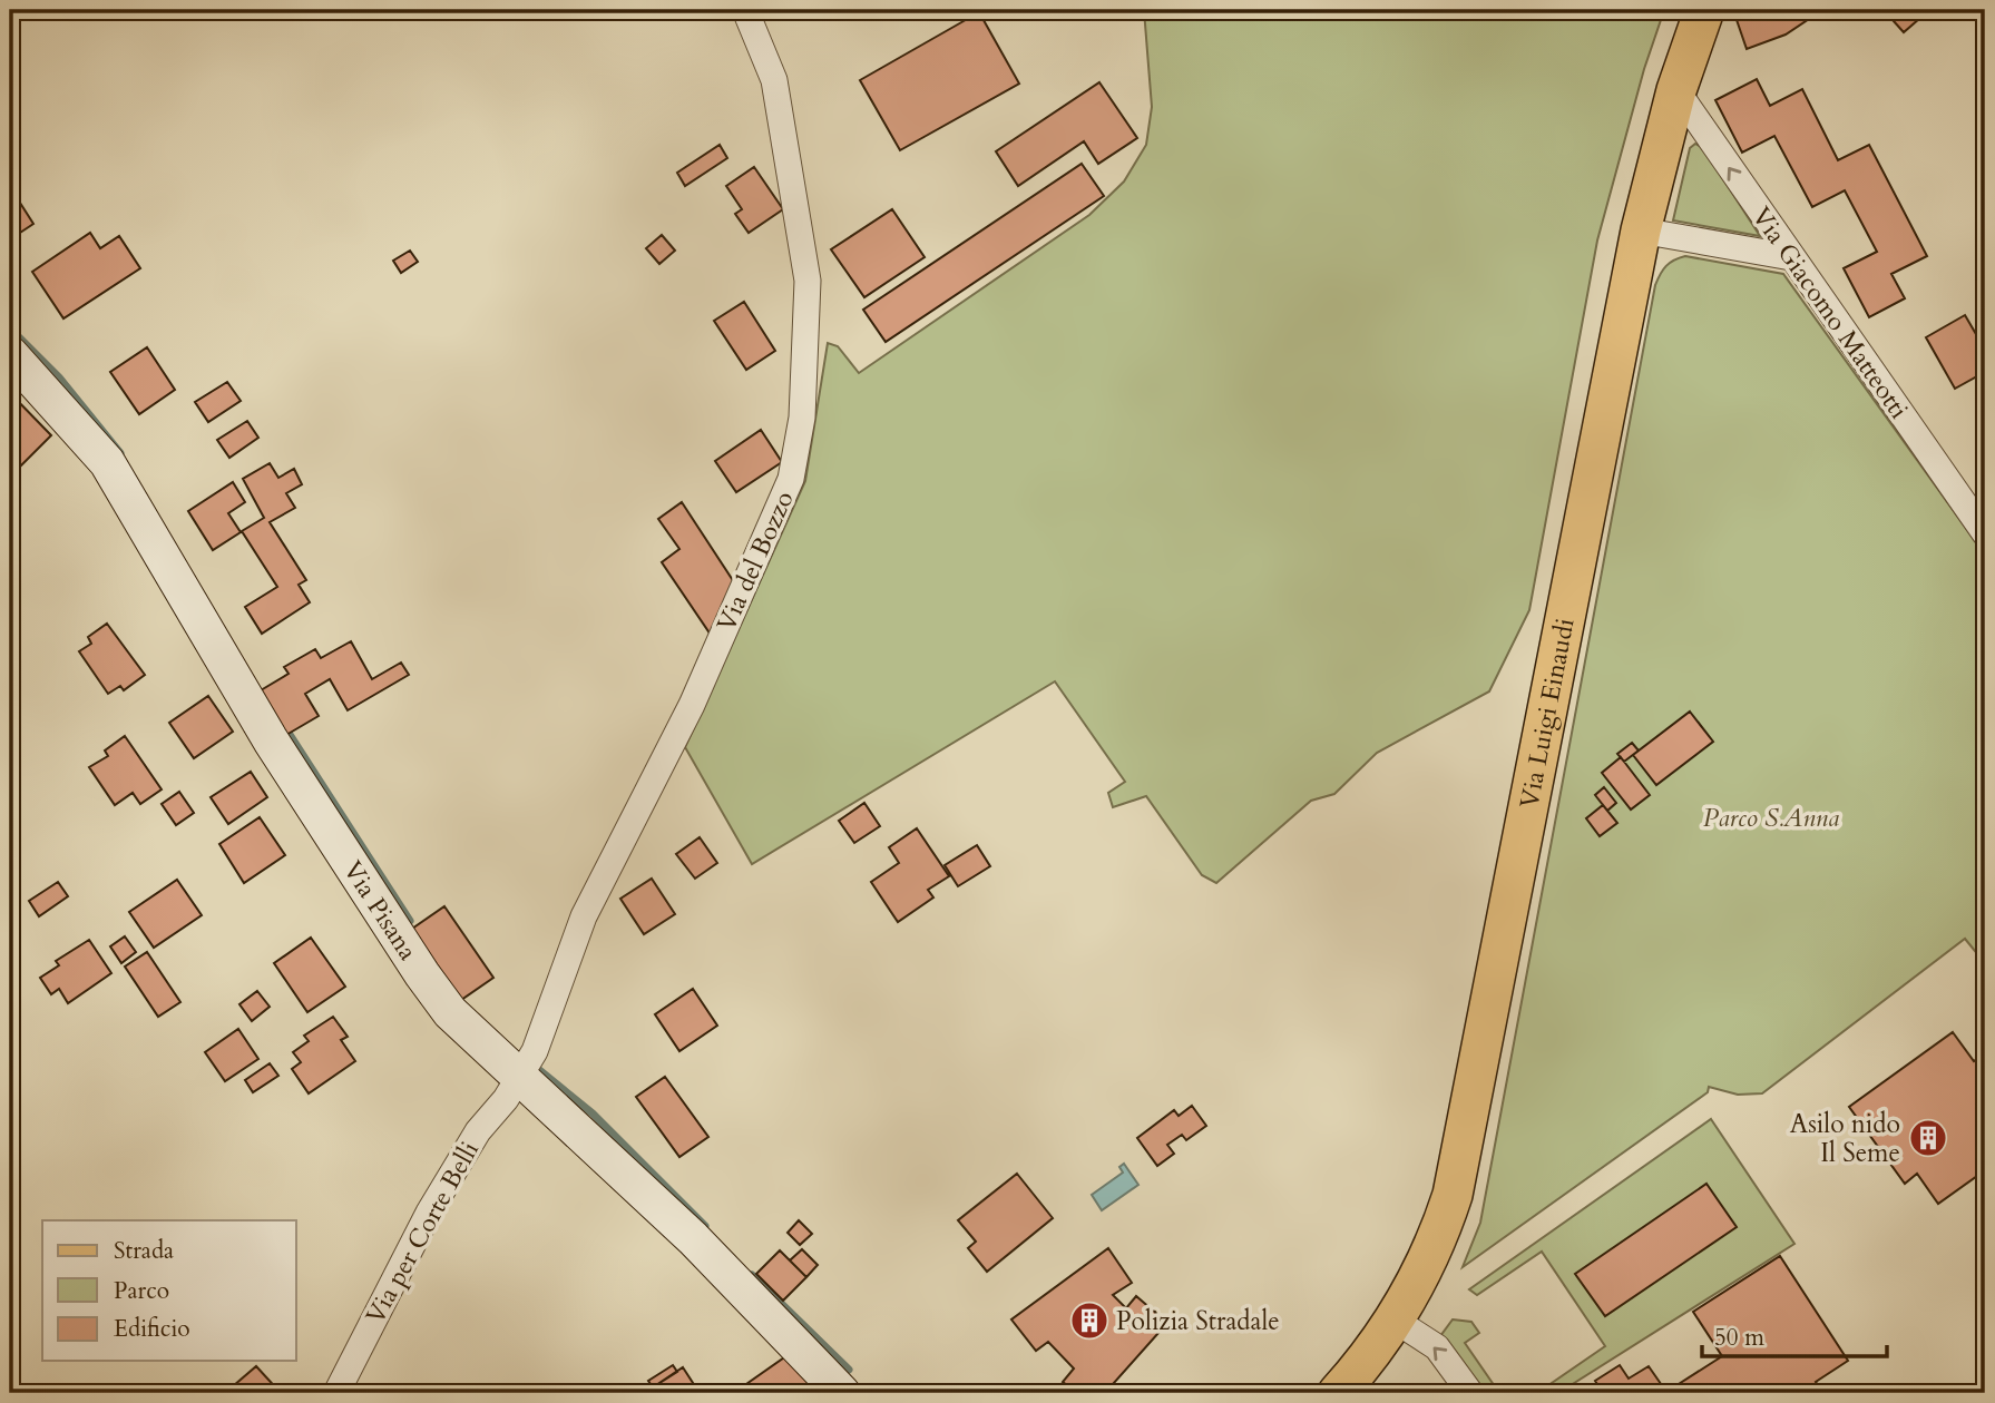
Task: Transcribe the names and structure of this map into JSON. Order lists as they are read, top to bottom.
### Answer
{
  "streets": {
    "main road": ["Via Luigi Einaudi", "Via Pisana"],
    "street": ["Via Giacomo Matteotti", "Via del Bozzo", "Via per Corte Belli"]
  },
  "crossings": [
    ["Via Giacomo Matteotti", "Via Luigi Einaudi"],
    ["Via del Bozzo", "Via Pisana"],
    ["Via del Bozzo", "Via per Corte Belli"],
    ["Via Pisana", "Via per Corte Belli"]
  ],
  "one_way": ["Via Giacomo Matteotti"],
  "parks": ["Parco S.Anna"],
  "places": {
    "building": ["Asilo nido Il Seme", "Polizia Stradale"]
  },
  "legend": ["Strada", "Parco", "Edificio"],
  "scale_bar": "50 m"
}
